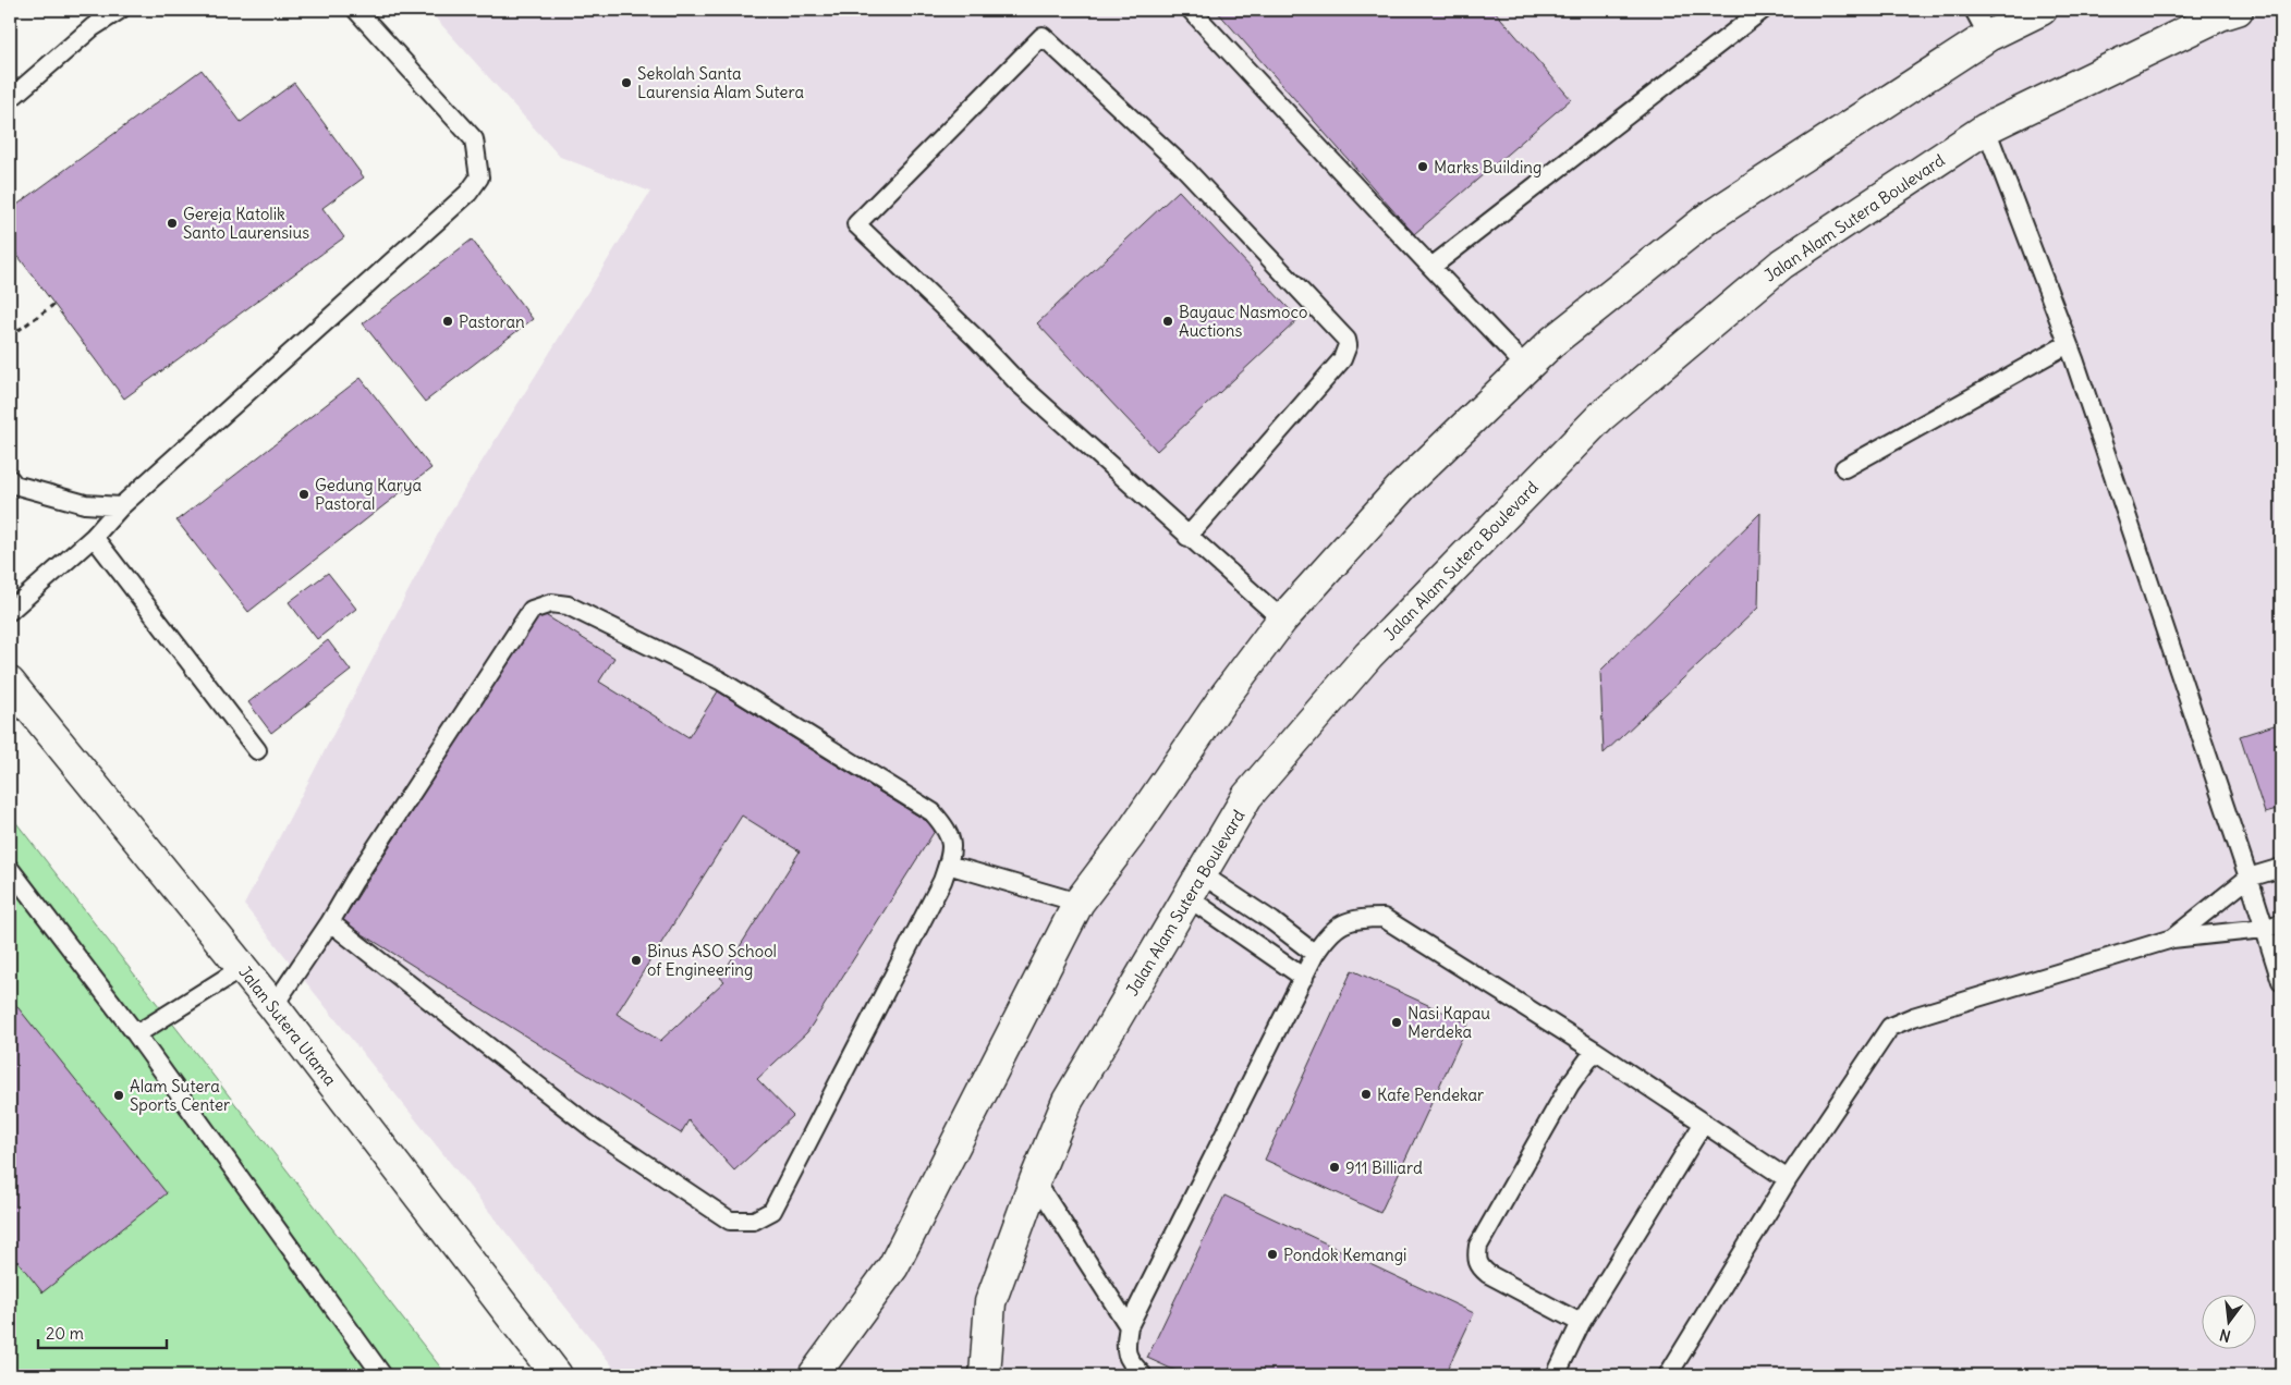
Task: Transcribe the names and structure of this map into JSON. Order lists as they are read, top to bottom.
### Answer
{
  "streets": {
    "main road": ["Jalan Alam Sutera Boulevard", "Jalan Sutera Utama"]
  },
  "places": [
    "Sekolah Santa Laurensia Alam Sutera",
    "Marks Building",
    "Gereja Katolik Santo Laurensius",
    "Pastoran",
    "Bayauc Nasmoco Auctions",
    "Gedung Karya Pastoral",
    "Binus ASO School of Engineering",
    "Nasi Kapau Merdeka",
    "Kafe Pendekar",
    "Alam Sutera Sports Center",
    "911 Billiard",
    "Pondok Kemangi"
  ],
  "scale_bar": "20 m",
  "north": "bottom"
}
